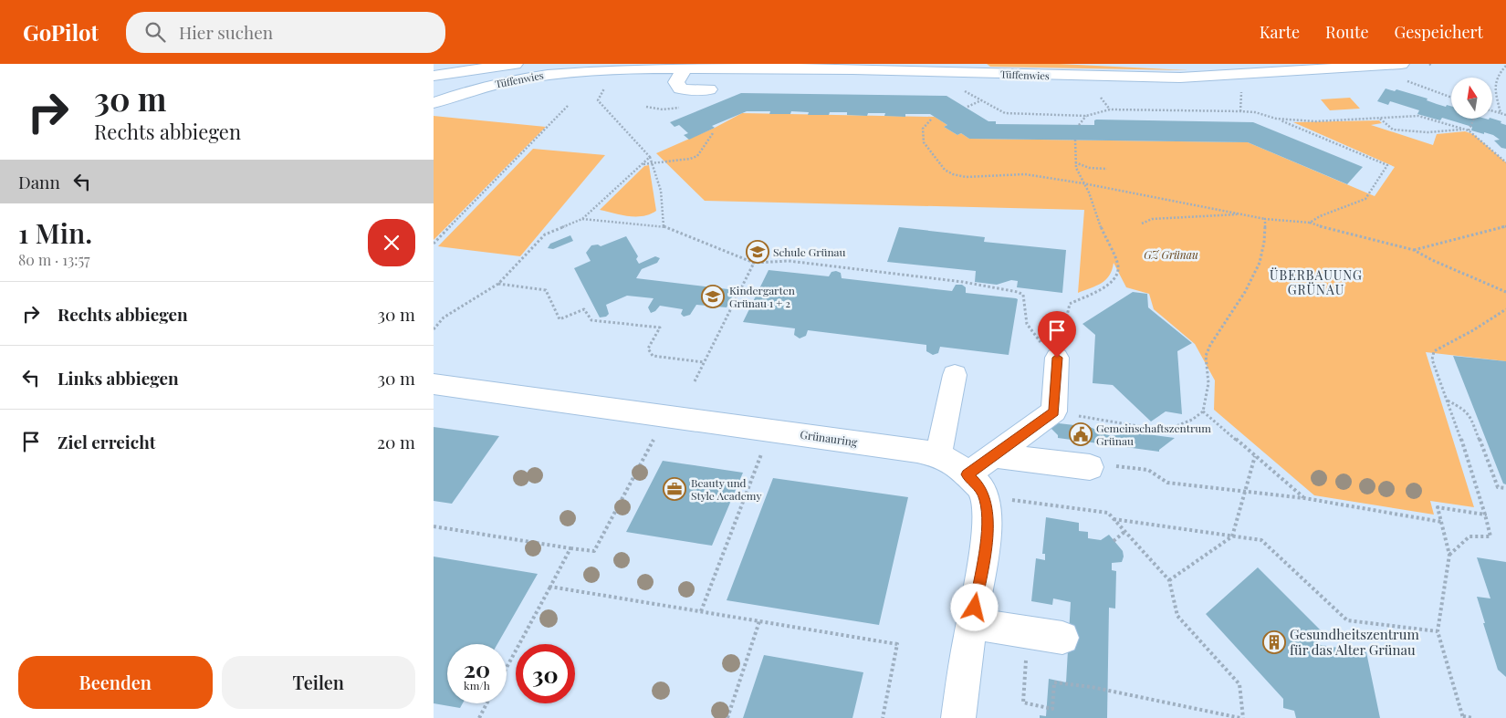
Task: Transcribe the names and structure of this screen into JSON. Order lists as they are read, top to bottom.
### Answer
{
  "streets": {
    "street": ["Tüffenwies", "Grünauring"]
  },
  "districts": ["ÜBERBAUUNG GRÜNAU"],
  "parks": ["GZ Grünau"],
  "places": {
    "school or university": ["Schule Grünau", "Kindergarten Grünau 1 + 2"],
    "public building": ["Gemeinschaftszentrum Grünau"],
    "office": ["Beauty und Style Academy"],
    "building": ["Gesundheitszentrum für das Alter Grünau"]
  },
  "north": "top",
  "page": {
    "header": "GoPilot",
    "search": "Hier suchen",
    "nav": ["Karte", "Route", "Gespeichert"],
    "turn": ["30 m", "Rechts abbiegen"],
    "then": "Dann",
    "heading": ["1 Min.", "80 m · 13:57"],
    "list": [
      {
        "name": "Rechts abbiegen",
        "value": "30 m"
      },
      {
        "name": "Links abbiegen",
        "value": "30 m"
      },
      {
        "name": "Ziel erreicht",
        "value": "20 m"
      }
    ],
    "speed": "20 km/h",
    "limit": "30",
    "buttons": ["Beenden", "Teilen"]
  }
}
